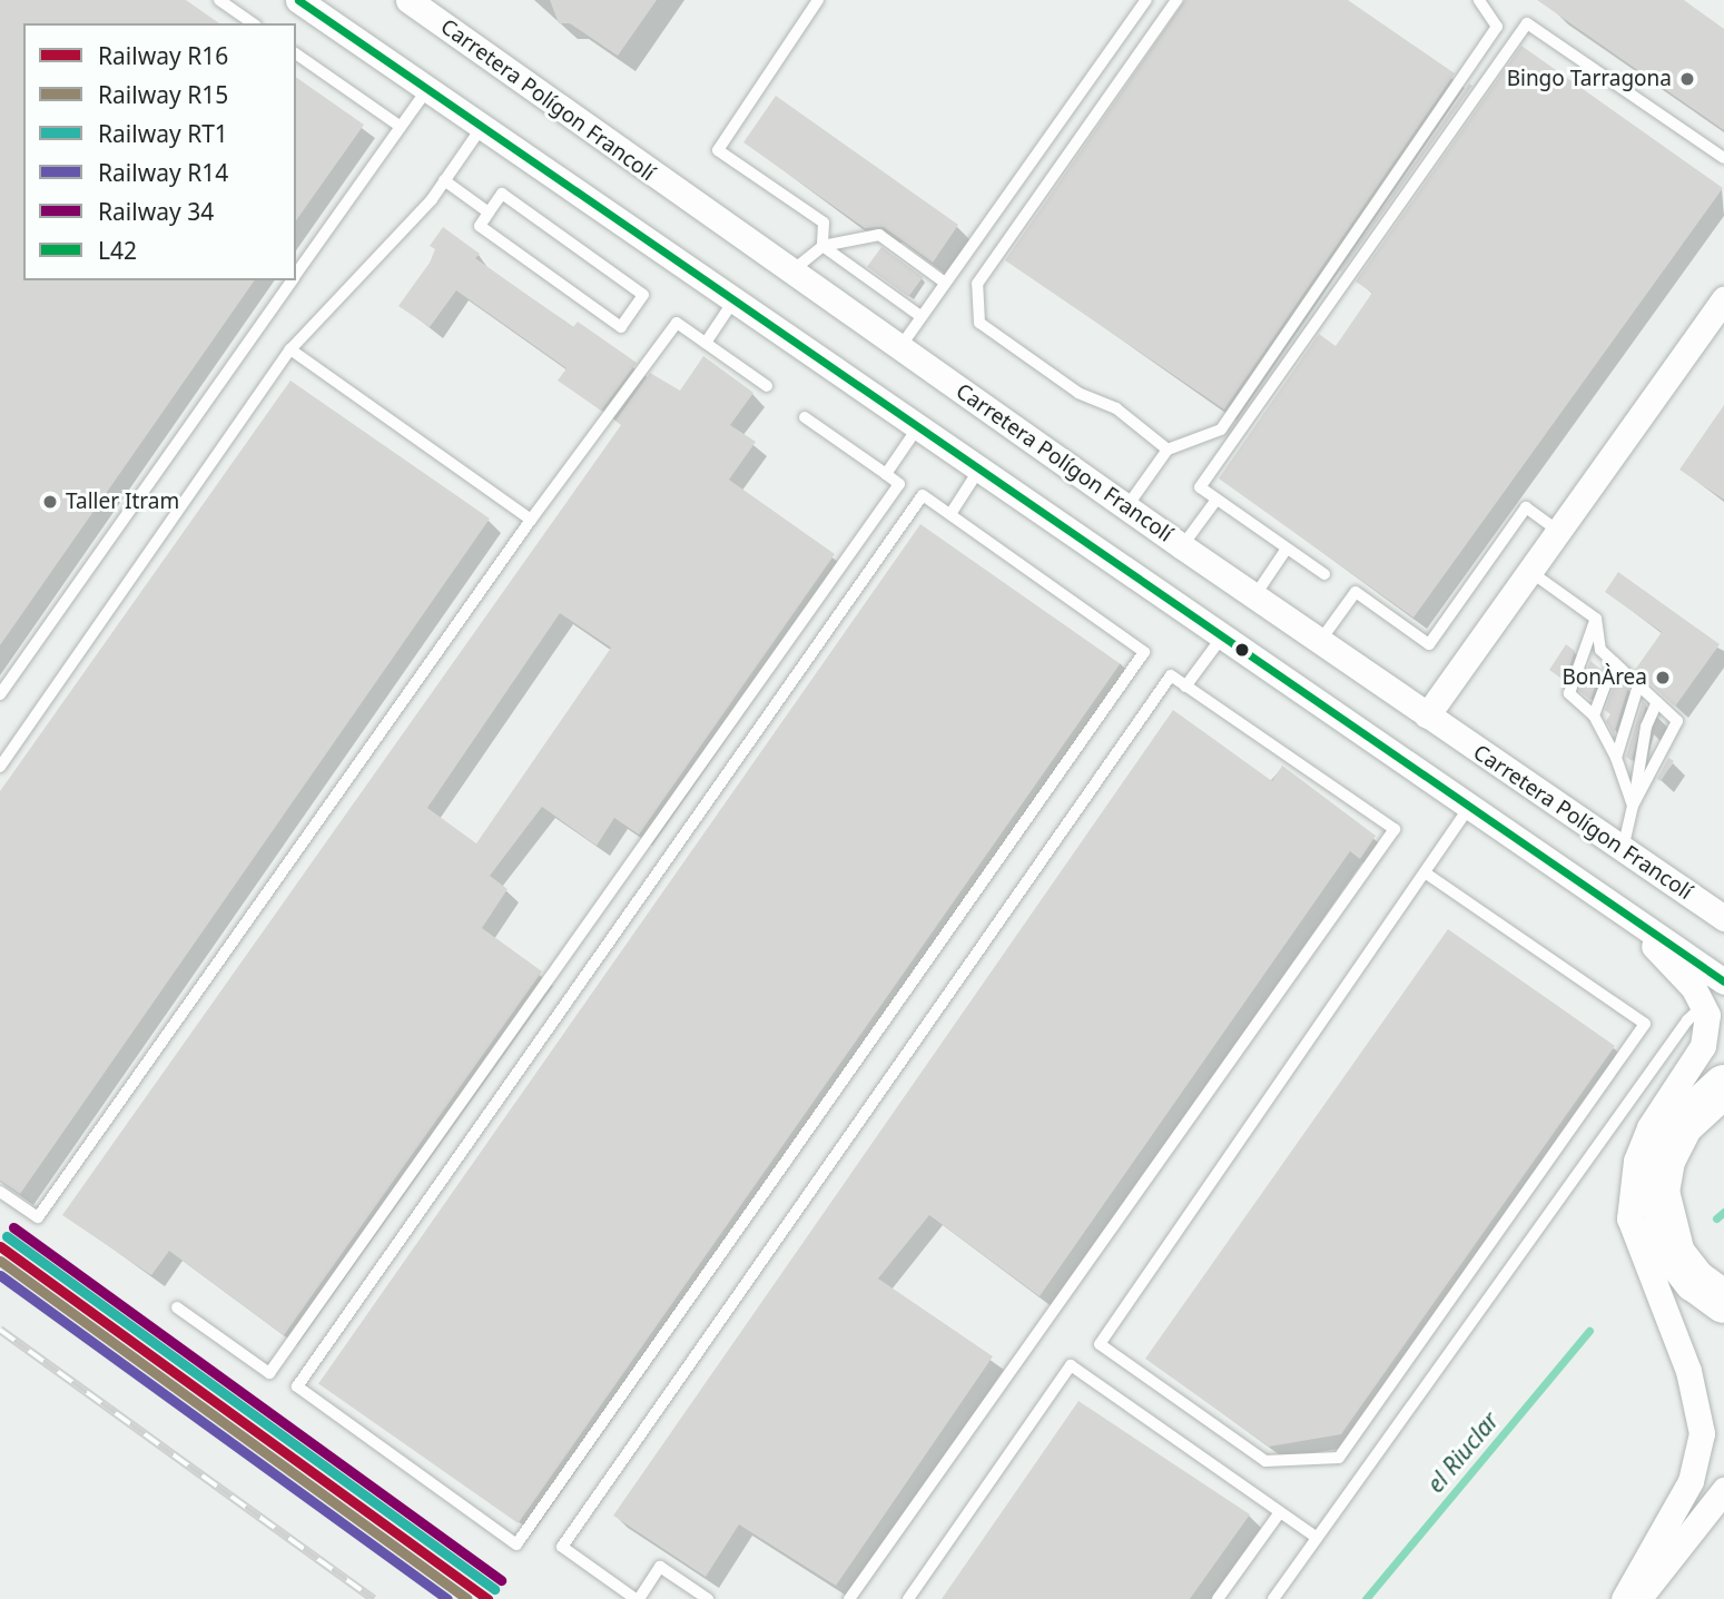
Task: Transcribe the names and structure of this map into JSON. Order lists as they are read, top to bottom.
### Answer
{
  "streets": {
    "street": ["Carretera Polígon Francolí"]
  },
  "water": ["el Riuclar"],
  "places": ["Bingo Tarragona", "Taller Itram", "BonÀrea"],
  "lines": [
    "transit line L42",
    "rail line 34",
    "rail line RT1",
    "rail line R16",
    "rail line R15",
    "rail line R14"
  ],
  "legend": [
    "Railway R16",
    "Railway R15",
    "Railway RT1",
    "Railway R14",
    "Railway 34",
    "L42"
  ]
}
